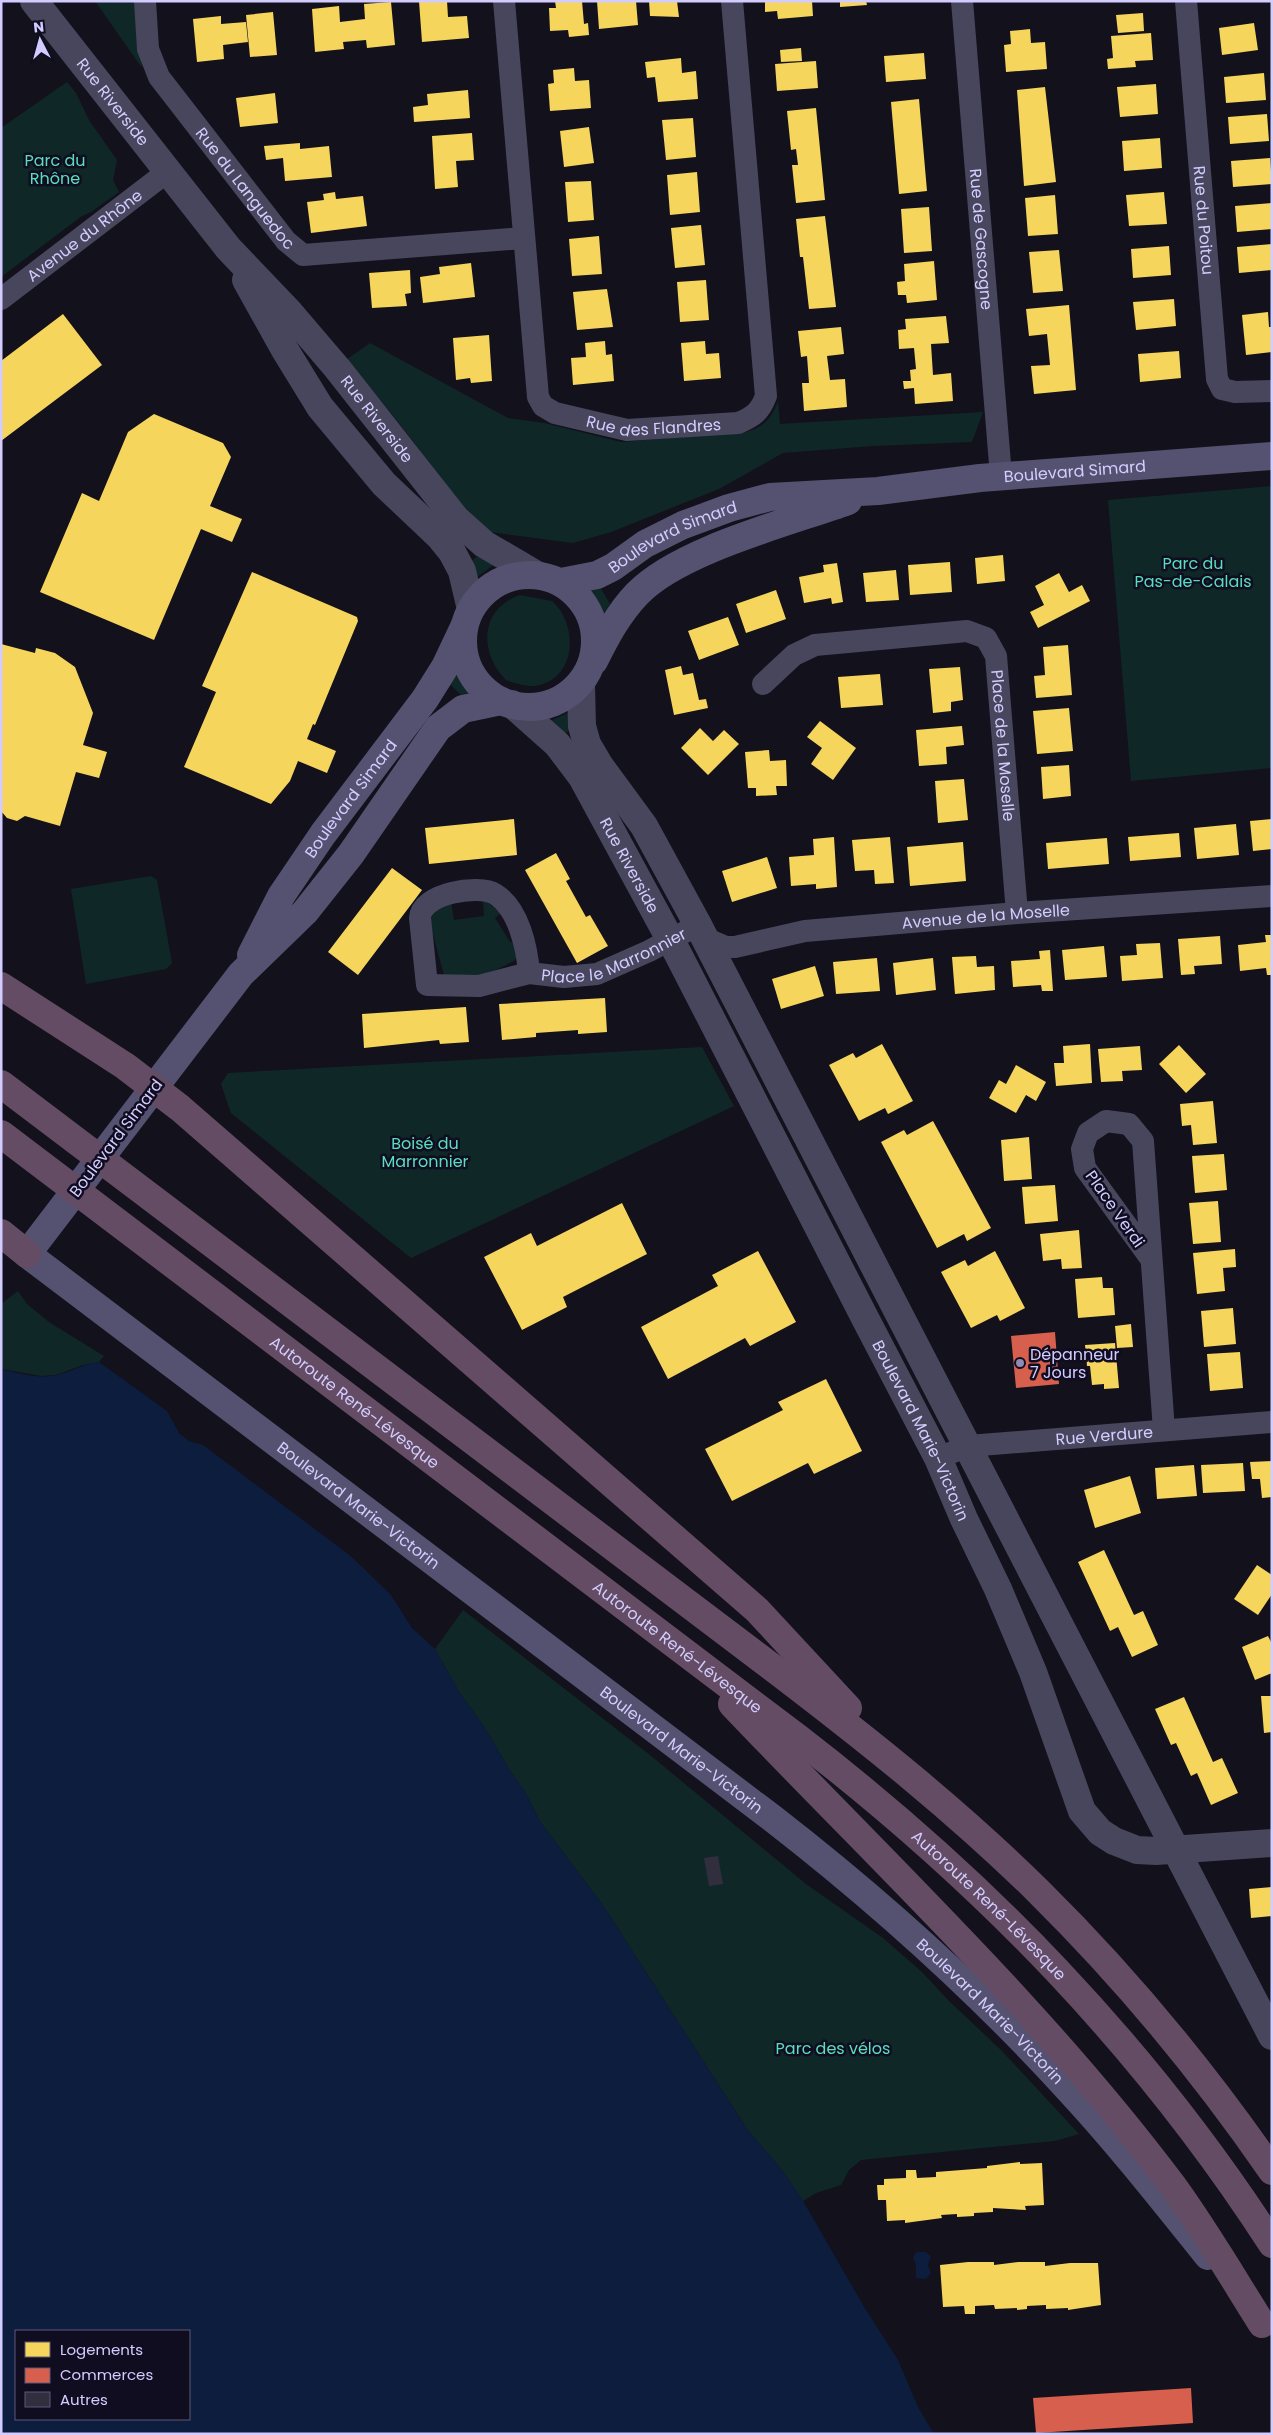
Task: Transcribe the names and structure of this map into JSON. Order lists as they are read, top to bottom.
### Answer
{
  "streets": {
    "highway": ["Autoroute René-Lévesque"],
    "main road": ["Boulevard Simard", "Boulevard Marie-Victorin"],
    "street": [
      "Rue Riverside",
      "Rue du Languedoc",
      "Rue du Poitou",
      "Avenue du Rhône",
      "Rue de Gascogne",
      "Rue des Flandres",
      "Place de la Moselle",
      "Avenue de la Moselle",
      "Place le Marronnier",
      "Place Verdi",
      "Rue Verdure"
    ]
  },
  "crossings": [
    ["Rue Riverside", "Avenue du Rhône"],
    ["Rue Riverside", "Boulevard Simard"],
    ["Rue Riverside", "Avenue de la Moselle"],
    ["Rue Riverside", "Place le Marronnier"],
    ["Rue Riverside", "Boulevard Marie-Victorin"],
    ["Rue du Languedoc", "Rue des Flandres"],
    ["Rue de Gascogne", "Boulevard Simard"],
    ["Boulevard Simard", "Boulevard Marie-Victorin"],
    ["Place de la Moselle", "Avenue de la Moselle"],
    ["Avenue de la Moselle", "Place le Marronnier"],
    ["Place Verdi", "Rue Verdure"],
    ["Boulevard Marie-Victorin", "Rue Verdure"]
  ],
  "parks": [
    "Parc du Rhône",
    "Parc du Pas-de-Calais",
    "Boisé du Marronnier",
    "Parc des vélos"
  ],
  "places": ["Dépanneur 7 Jours"],
  "legend": ["Logements", "Commerces", "Autres"],
  "north": "top"
}
